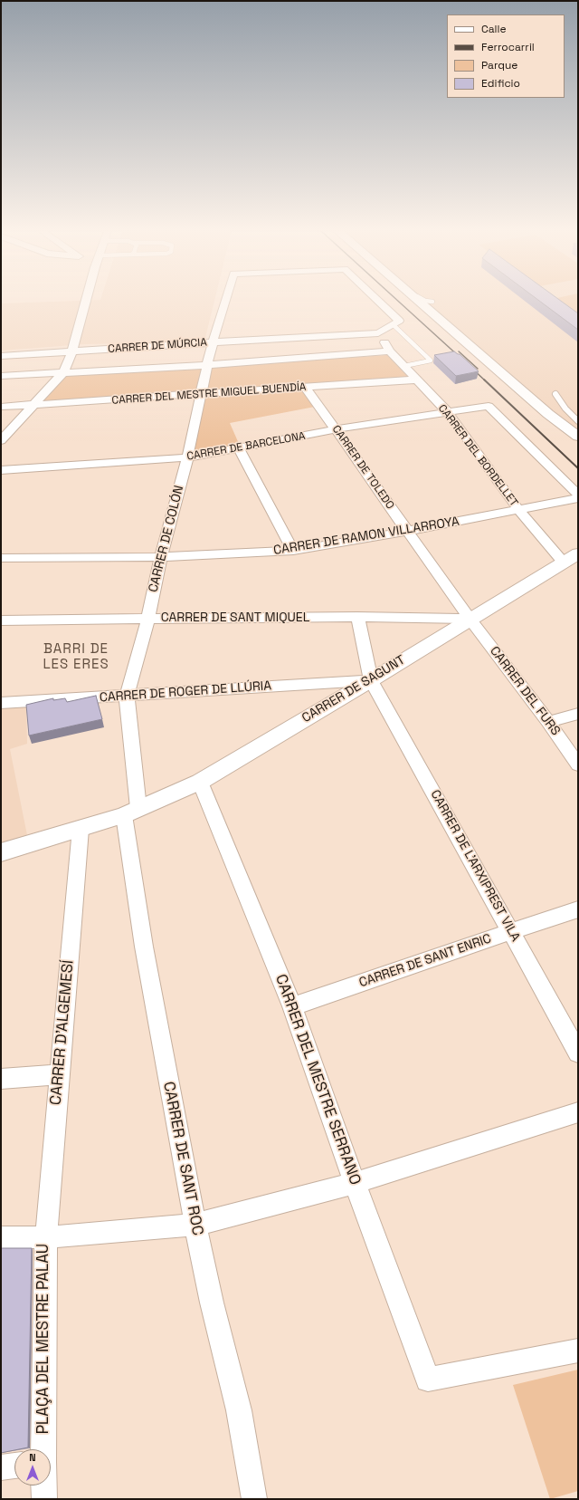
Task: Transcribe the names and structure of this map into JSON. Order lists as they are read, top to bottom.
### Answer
{
  "streets": {
    "street": [
      "CARRER DE MÚRCIA",
      "CARRER DEL MESTRE MIGUEL BUENDÍA",
      "CARRER DE BARCELONA",
      "CARRER DEL BORDELLET",
      "CARRER DE TOLEDO",
      "CARRER DE RAMON VILLARROYA",
      "CARRER DE COLÓN",
      "CARRER DE SANT MIQUEL",
      "CARRER DE SAGUNT",
      "CARRER DEL FURS",
      "CARRER DE ROGER DE LLÚRIA",
      "CARRER DE L'ARXIPREST VILA",
      "CARRER DE SANT ENRIC",
      "CARRER D'ALGEMESÍ",
      "CARRER DEL MESTRE SERRANO",
      "CARRER DE SANT ROC",
      "PLAÇA DEL MESTRE PALAU"
    ]
  },
  "crossings": [
    ["CARRER DE MÚRCIA", "CARRER DEL BORDELLET"],
    ["CARRER DE MÚRCIA", "CARRER DE COLÓN"],
    ["CARRER DEL MESTRE MIGUEL BUENDÍA", "CARRER DEL BORDELLET"],
    ["CARRER DEL MESTRE MIGUEL BUENDÍA", "CARRER DE TOLEDO"],
    ["CARRER DEL MESTRE MIGUEL BUENDÍA", "CARRER DE COLÓN"],
    ["CARRER DE BARCELONA", "CARRER DEL BORDELLET"],
    ["CARRER DE BARCELONA", "CARRER DE TOLEDO"],
    ["CARRER DE BARCELONA", "CARRER DE COLÓN"],
    ["CARRER DEL BORDELLET", "CARRER DE RAMON VILLARROYA"],
    ["CARRER DEL BORDELLET", "CARRER DE SAGUNT"],
    ["CARRER DE TOLEDO", "CARRER DE RAMON VILLARROYA"],
    ["CARRER DE TOLEDO", "CARRER DE SANT MIQUEL"],
    ["CARRER DE TOLEDO", "CARRER DE SAGUNT"],
    ["CARRER DE TOLEDO", "CARRER DEL FURS"],
    ["CARRER DE RAMON VILLARROYA", "CARRER DE COLÓN"],
    ["CARRER DE COLÓN", "CARRER DE SANT MIQUEL"],
    ["CARRER DE COLÓN", "CARRER DE SAGUNT"],
    ["CARRER DE COLÓN", "CARRER DE ROGER DE LLÚRIA"],
    ["CARRER DE COLÓN", "CARRER DE SANT ROC"],
    ["CARRER DE SANT MIQUEL", "CARRER DE SAGUNT"],
    ["CARRER DE SANT MIQUEL", "CARRER DEL FURS"],
    ["CARRER DE SANT MIQUEL", "CARRER DE L'ARXIPREST VILA"],
    ["CARRER DE SAGUNT", "CARRER DEL FURS"],
    ["CARRER DE SAGUNT", "CARRER DE ROGER DE LLÚRIA"],
    ["CARRER DE SAGUNT", "CARRER DE L'ARXIPREST VILA"],
    ["CARRER DE SAGUNT", "CARRER D'ALGEMESÍ"],
    ["CARRER DE SAGUNT", "CARRER DEL MESTRE SERRANO"],
    ["CARRER DE SAGUNT", "CARRER DE SANT ROC"],
    ["CARRER DE ROGER DE LLÚRIA", "CARRER DE L'ARXIPREST VILA"],
    ["CARRER DE L'ARXIPREST VILA", "CARRER DE SANT ENRIC"],
    ["CARRER DE SANT ENRIC", "CARRER DEL MESTRE SERRANO"],
    ["CARRER D'ALGEMESÍ", "PLAÇA DEL MESTRE PALAU"]
  ],
  "districts": ["BARRI DE LES ERES"],
  "legend": [
    "Calle",
    "Ferrocarril",
    "Parque",
    "Edificio"
  ],
  "north": "top"
}
